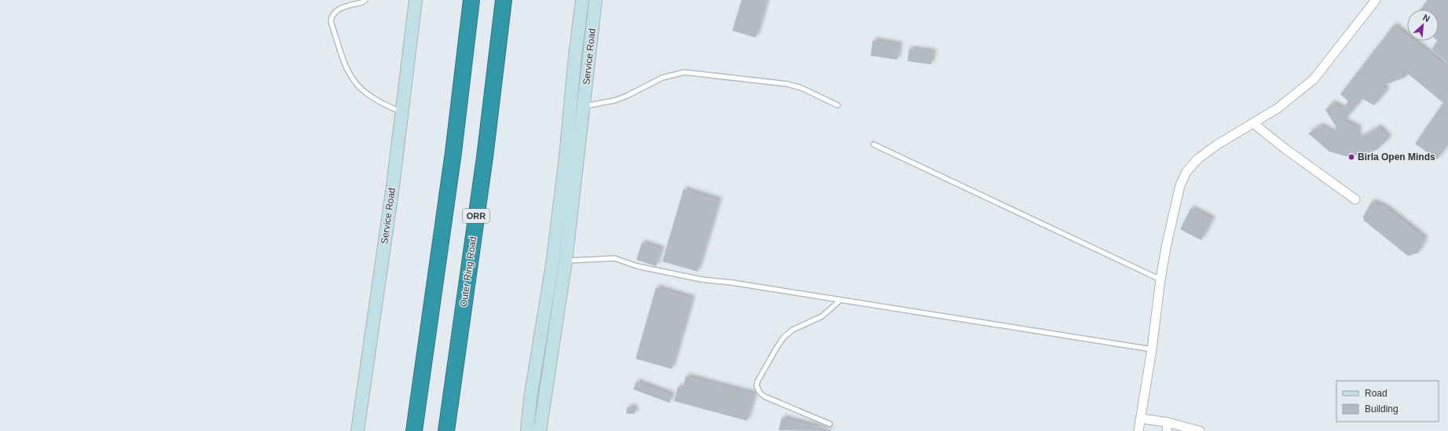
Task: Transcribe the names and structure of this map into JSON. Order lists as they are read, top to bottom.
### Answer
{
  "streets": {
    "highway": ["ORR", "Outer Ring Road"],
    "main road": ["Service Road"]
  },
  "places": ["Birla Open Minds"],
  "legend": ["Road", "Building"],
  "north": "top right"
}
